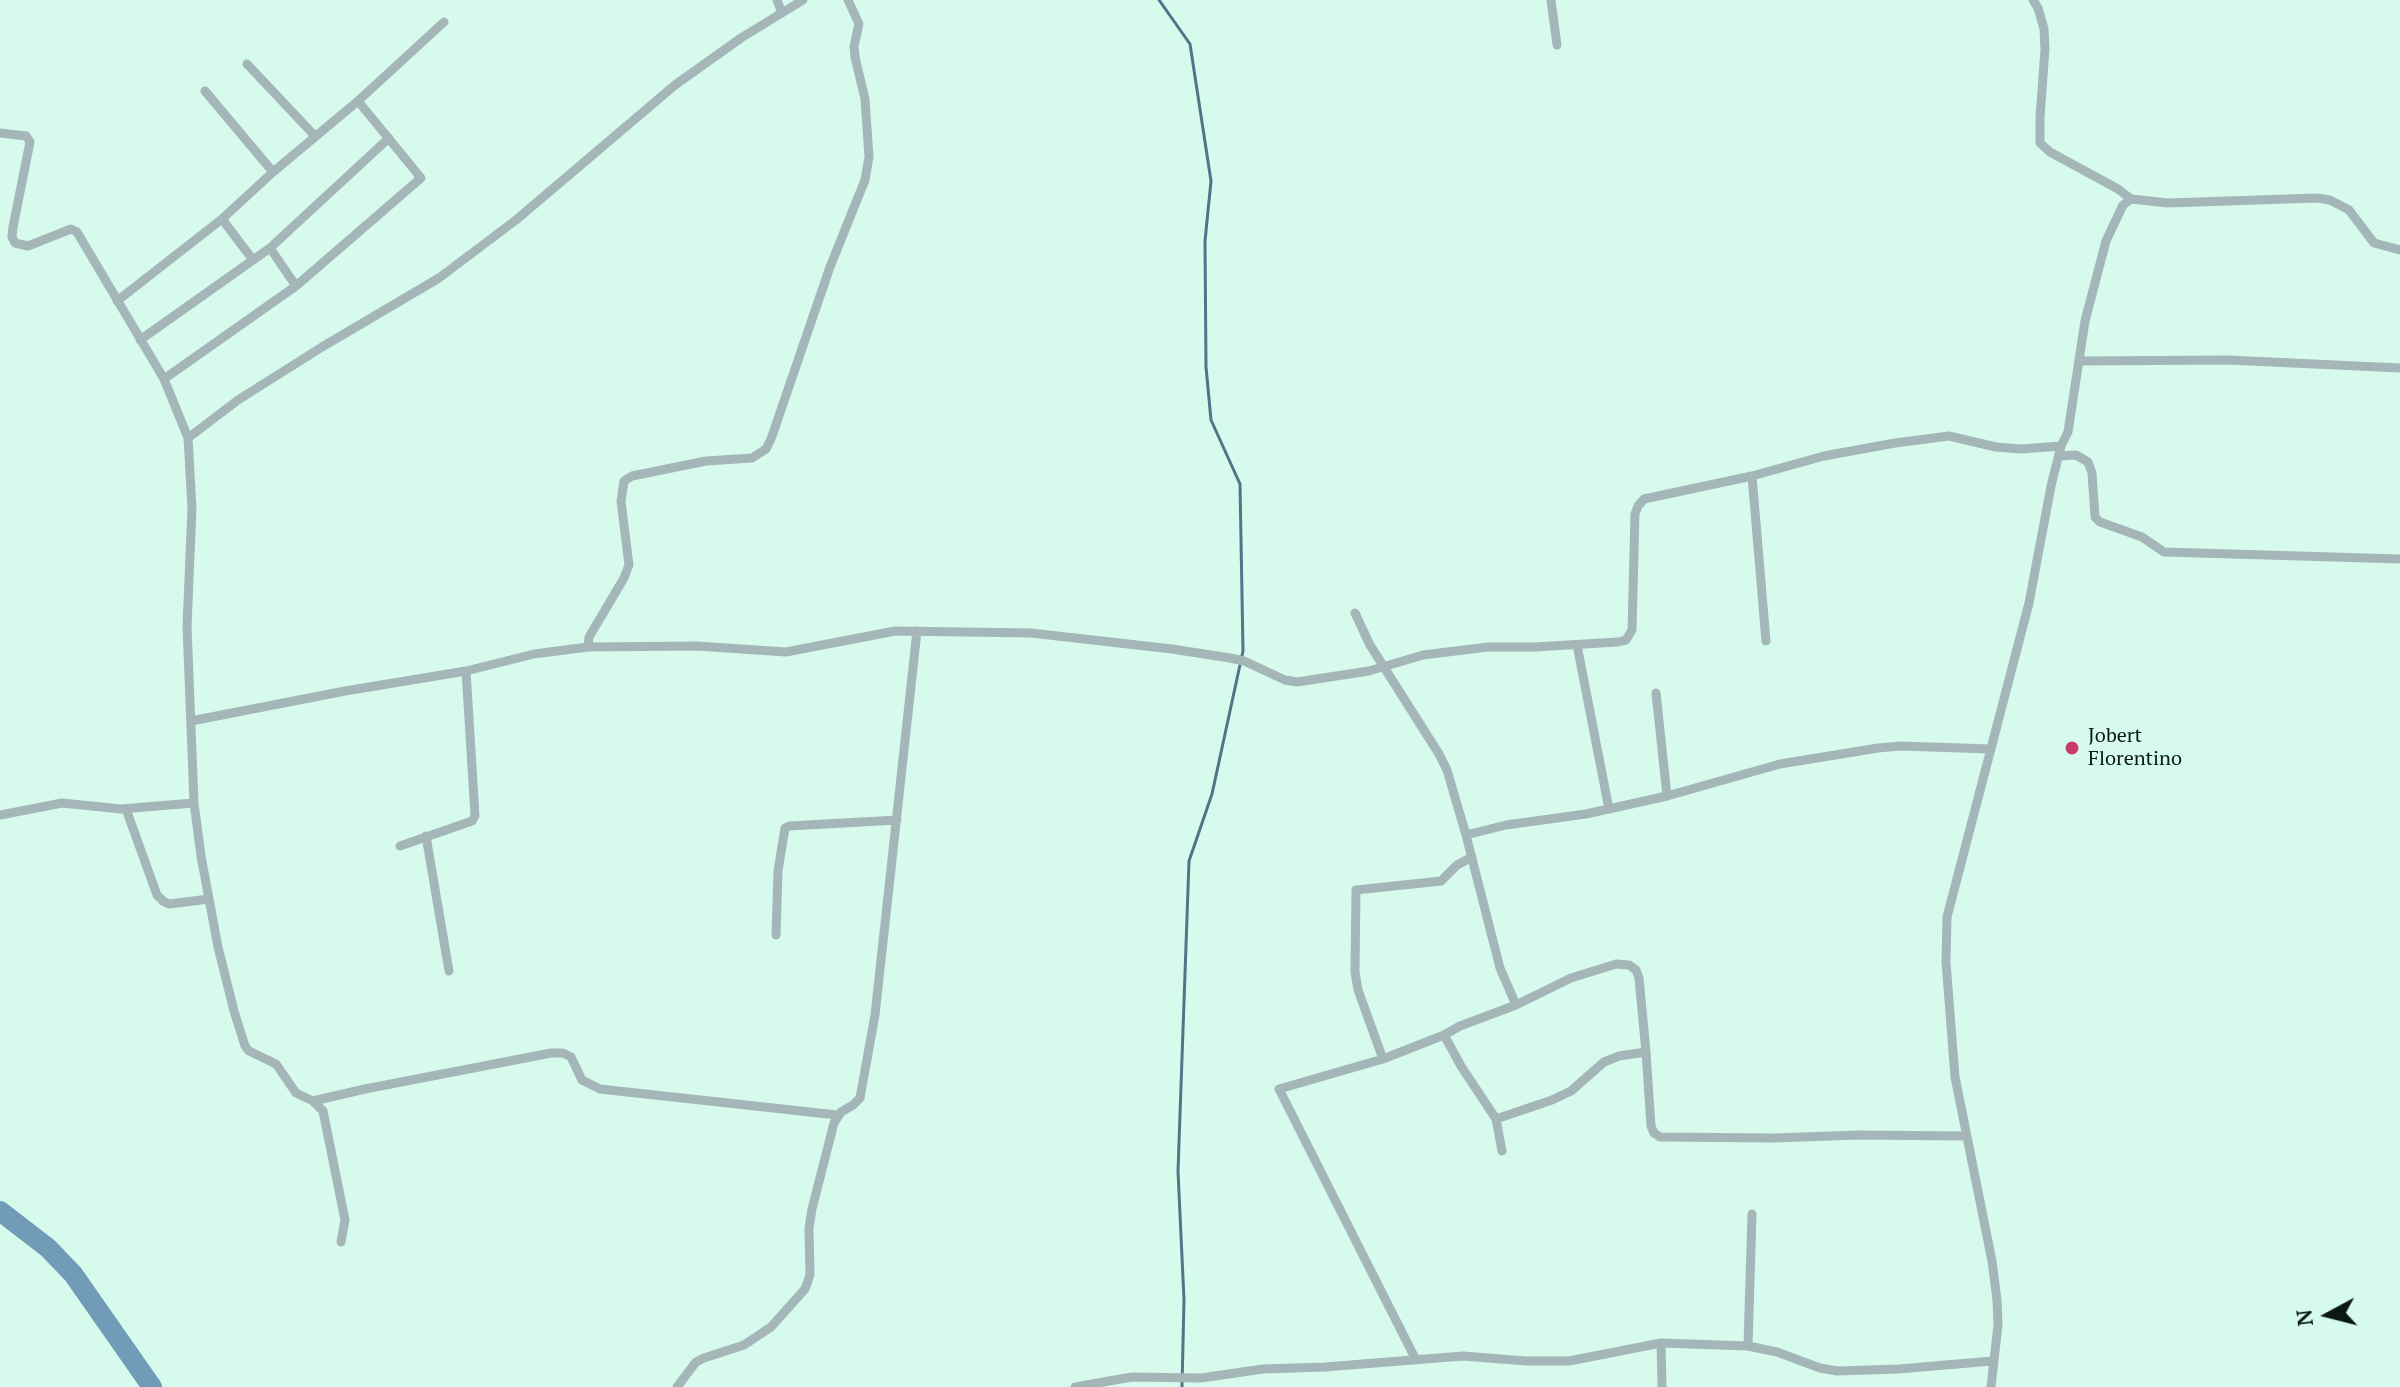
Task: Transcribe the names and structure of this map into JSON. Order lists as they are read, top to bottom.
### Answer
{
  "places": ["Jobert Florentino"],
  "north": "left"
}
